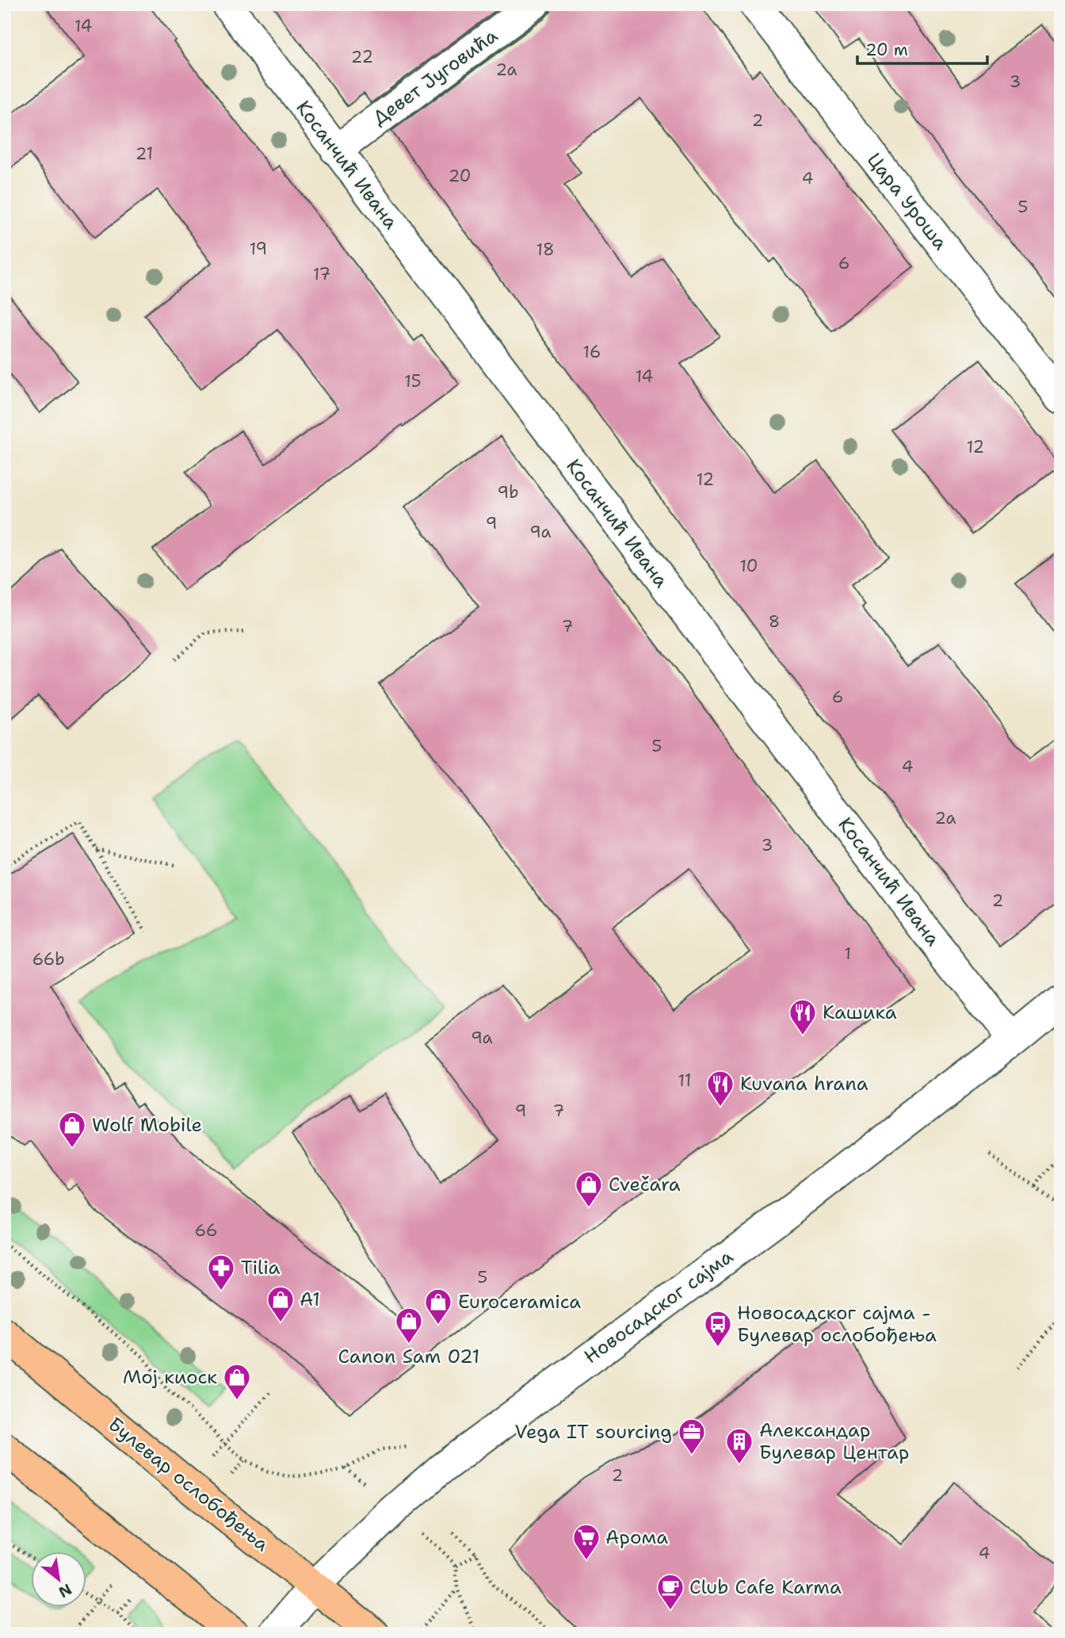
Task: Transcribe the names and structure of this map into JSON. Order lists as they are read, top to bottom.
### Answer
{
  "streets": {
    "main road": ["Булевар ослобођења"],
    "street": [
      "Девет Југовића",
      "Косанчић Ивана",
      "Цара Уроша",
      "Новосадског сајма"
    ]
  },
  "crossings": [
    ["Девет Југовића", "Косанчић Ивана"],
    ["Косанчић Ивана", "Новосадског сајма"],
    ["Новосадског сајма", "Булевар ослобођења"]
  ],
  "places": {
    "restaurant": ["Кашика", "Kuvana hrana"],
    "shop": [
      "Wolf Mobile",
      "Cvečara",
      "A1",
      "Euroceramica",
      "Canon Sam 021",
      "Мој киоск"
    ],
    "pharmacy": ["Tilia"],
    "bus stop": ["Новосадског сајма - Булевар ослобођења"],
    "office": ["Vega IT sourcing"],
    "building": ["Александар Булевар Центар"],
    "supermarket": ["Арома"],
    "cafe": ["Club Cafe Karma"]
  },
  "house_numbers": [
    "14",
    "22",
    "2a",
    "3",
    "2",
    "21",
    "20",
    "4",
    "5",
    "19",
    "18",
    "6",
    "17",
    "16",
    "14",
    "15",
    "12",
    "12",
    "9b",
    "9",
    "9a",
    "10",
    "8",
    "7",
    "6",
    "5",
    "4",
    "2a",
    "3",
    "2",
    "1",
    "66b",
    "9a",
    "11",
    "9",
    "7",
    "66",
    "5",
    "2",
    "4"
  ],
  "scale_bar": "20 m",
  "north": "bottom right"
}
